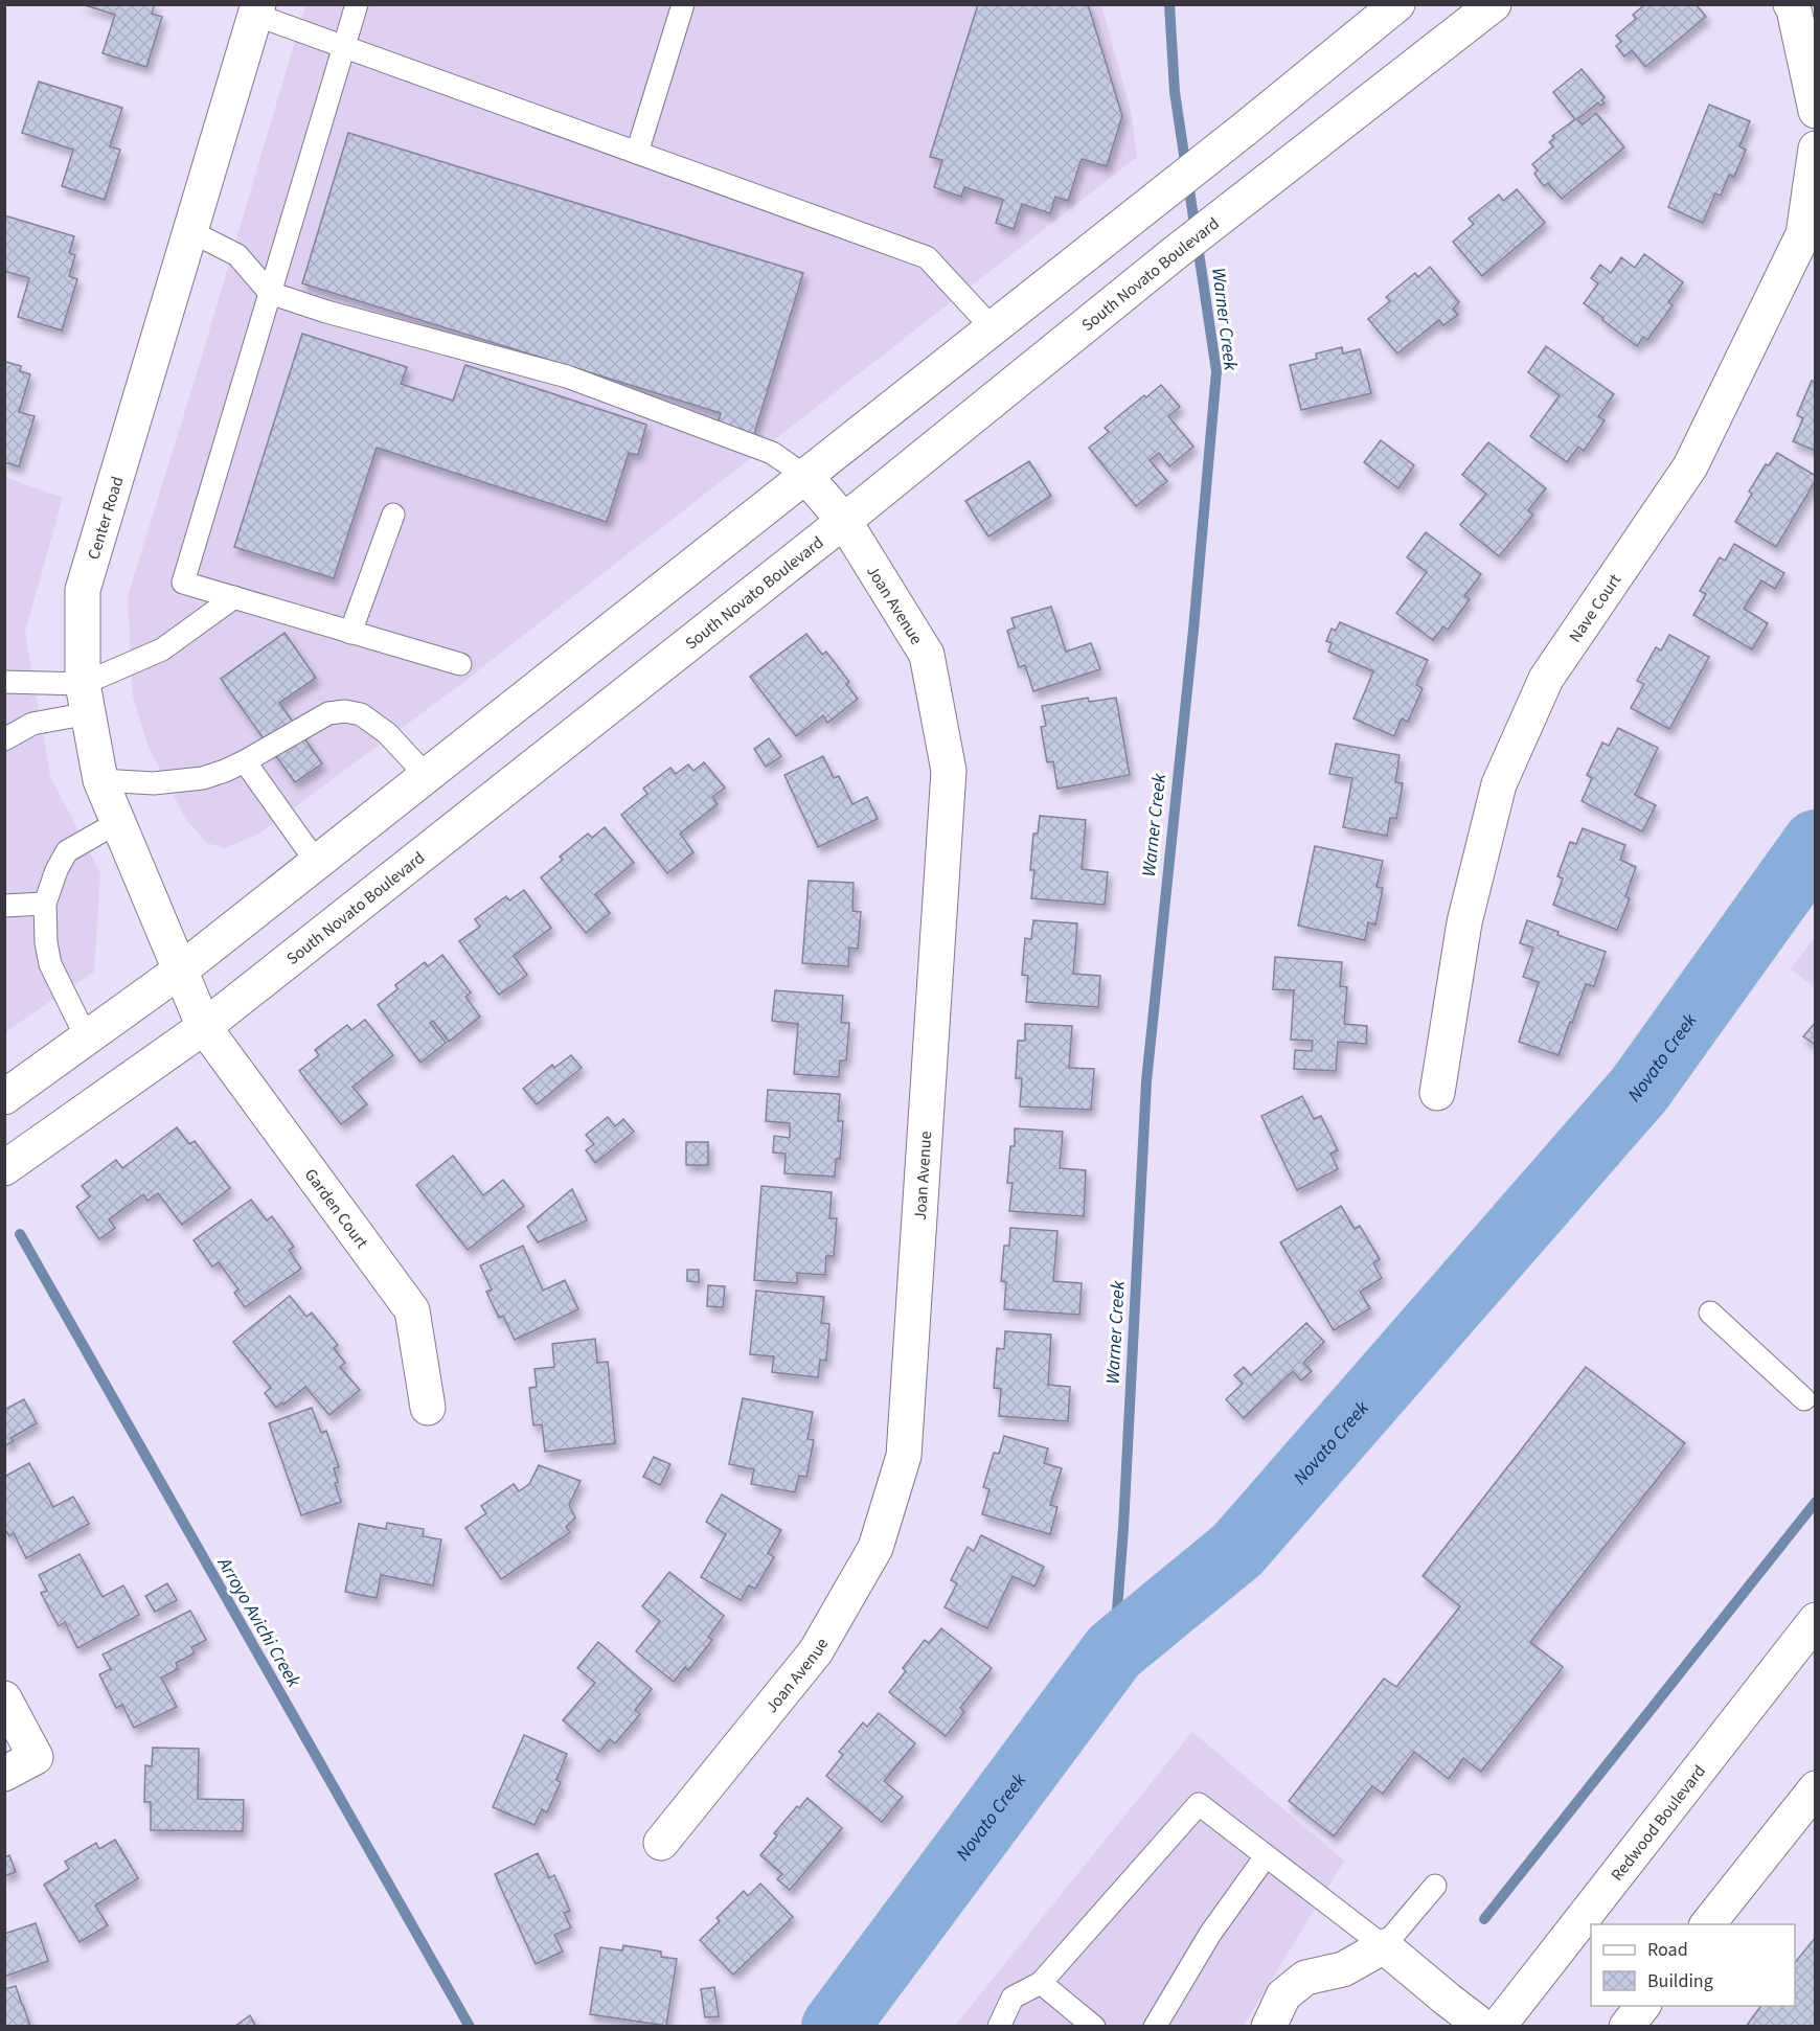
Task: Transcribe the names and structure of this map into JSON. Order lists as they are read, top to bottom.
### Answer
{
  "streets": {
    "street": [
      "South Novato Boulevard",
      "Center Road",
      "Joan Avenue",
      "Nave Court",
      "Garden Court",
      "Redwood Boulevard"
    ]
  },
  "crossings": [
    ["South Novato Boulevard", "Center Road"],
    ["South Novato Boulevard", "Joan Avenue"],
    ["South Novato Boulevard", "Garden Court"],
    ["Center Road", "Garden Court"]
  ],
  "water": ["Warner Creek", "Novato Creek", "Arroyo Avichi Creek"],
  "legend": ["Road", "Building"]
}
